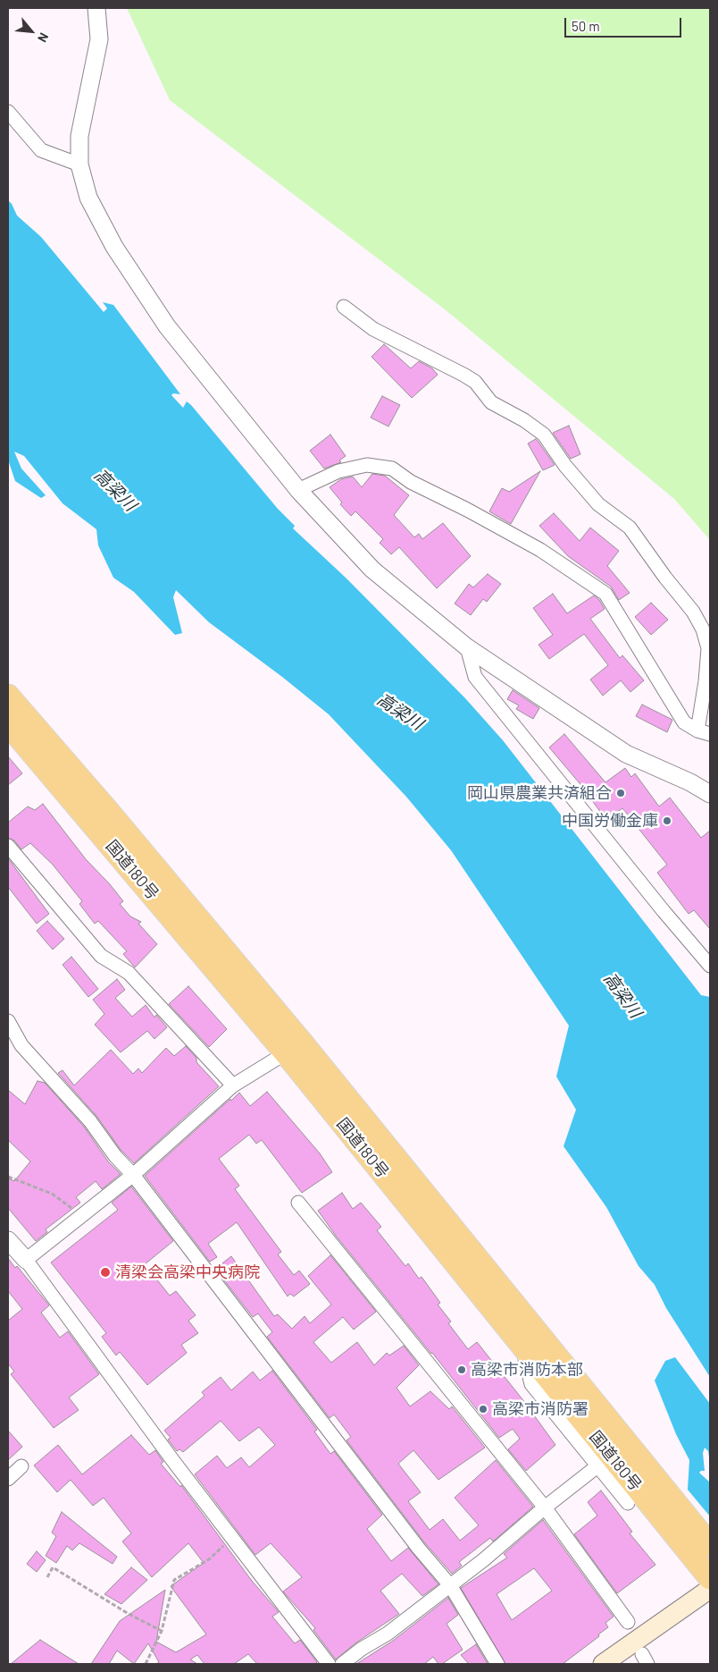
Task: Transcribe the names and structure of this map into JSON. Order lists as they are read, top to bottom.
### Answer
{
  "streets": {
    "highway": ["国道180号"]
  },
  "water": ["高梁川"],
  "places": [
    "岡山県農業共済組合",
    "中国労働金庫",
    "清梁会高梁中央病院",
    "高梁市消防本部",
    "高梁市消防署"
  ],
  "scale_bar": "50 m",
  "north": "bottom right"
}
